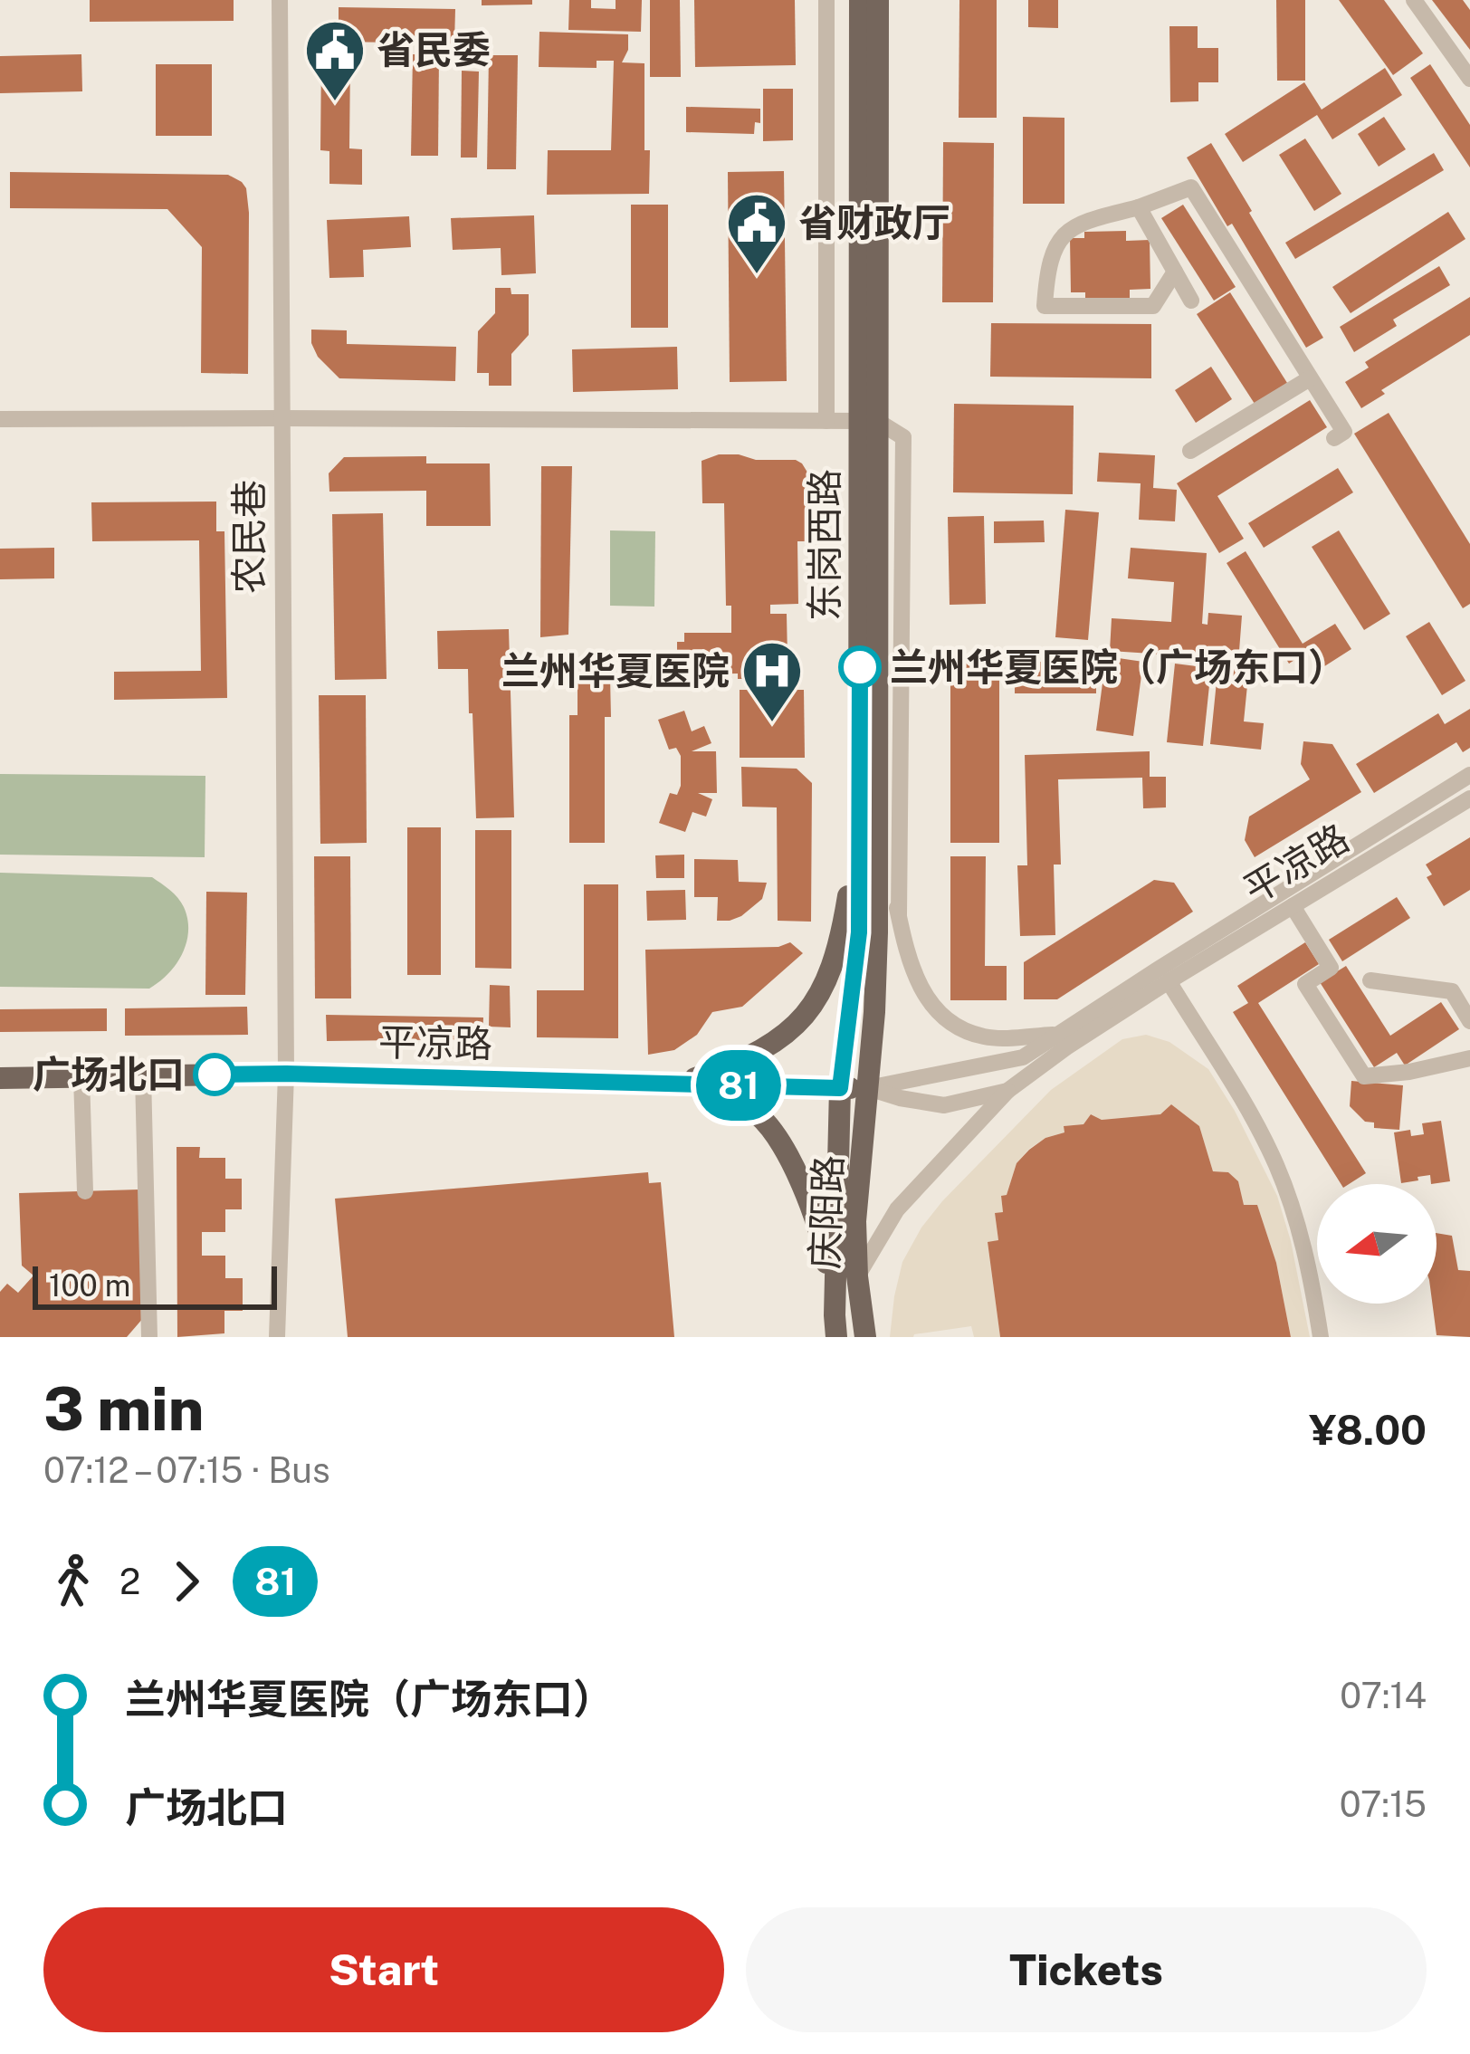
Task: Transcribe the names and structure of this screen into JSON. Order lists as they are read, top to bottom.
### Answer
{
  "streets": {
    "main road": ["东岗西路", "平凉路", "庆阳路"],
    "street": ["农民巷"]
  },
  "crossings": [
    ["农民巷", "平凉路"],
    ["东岗西路", "平凉路"],
    ["东岗西路", "庆阳路"],
    ["平凉路", "庆阳路"]
  ],
  "places": {
    "public building": ["省民委", "省财政厅"],
    "other": ["兰州华夏医院（广场东口）", "广场北口"],
    "hospital": ["兰州华夏医院"]
  },
  "lines": ["bus line 81"],
  "scale_bar": "100 m",
  "north": "left",
  "page": {
    "on_map": "81",
    "scale": "100 m",
    "heading": ["3 min", "07:12 – 07:15 · Bus", "¥8.00"],
    "legs": ["2", "81"],
    "list": [
      {
        "name": "兰州华夏医院（广场东口）",
        "value": "07:14"
      },
      {
        "name": "广场北口",
        "value": "07:15"
      }
    ],
    "buttons": ["Start", "Tickets"]
  }
}
